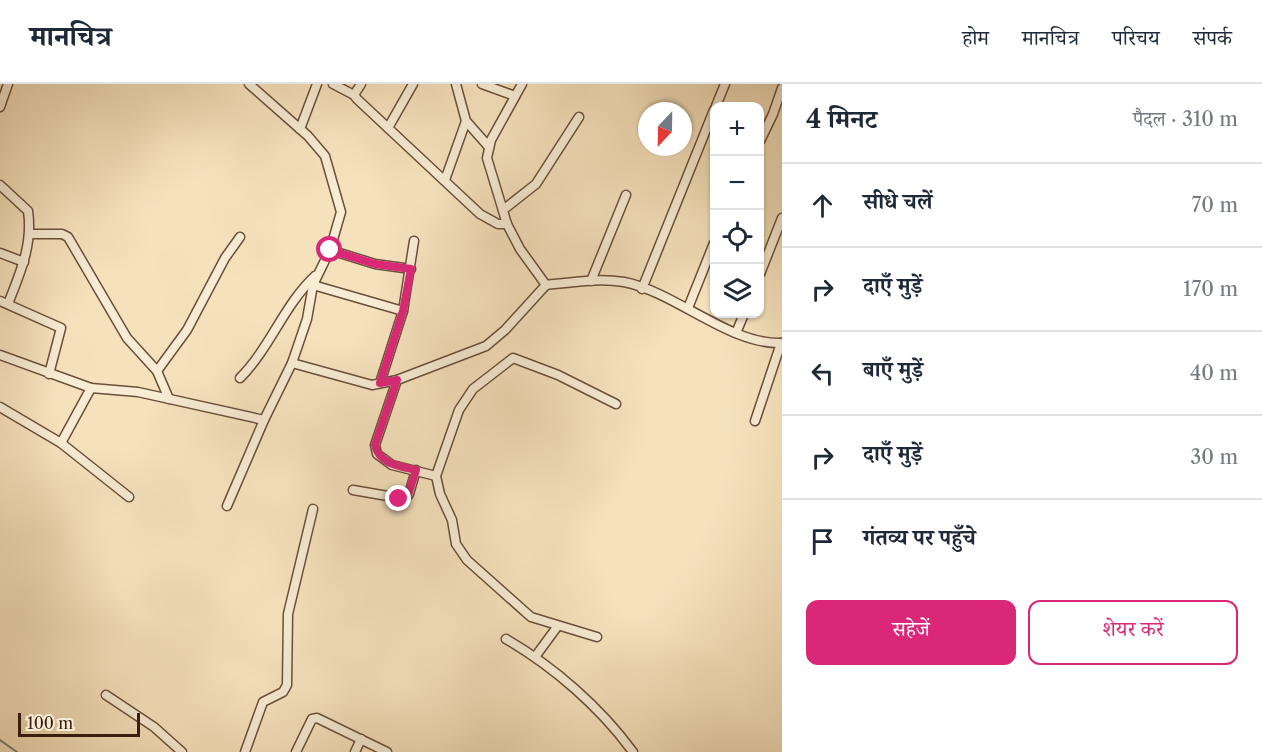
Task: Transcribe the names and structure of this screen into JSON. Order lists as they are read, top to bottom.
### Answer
{
  "scale_bar": "100 m",
  "north": "bottom",
  "page": {
    "header": "मानचित्र",
    "nav": [
      "होम",
      "मानचित्र",
      "परिचय",
      "संपर्क"
    ],
    "heading": ["4 मिनट", "पैदल · 310 m"],
    "map_buttons": ["+", "−"],
    "list": [
      ["सीधे चलें", "70 m"],
      ["दाएँ मुड़ें", "170 m"],
      ["बाएँ मुड़ें", "40 m"],
      ["दाएँ मुड़ें", "30 m"],
      "गंतव्य पर पहुँचे"
    ],
    "buttons": ["सहेजें", "शेयर करें"],
    "scale": "100 m"
  }
}
